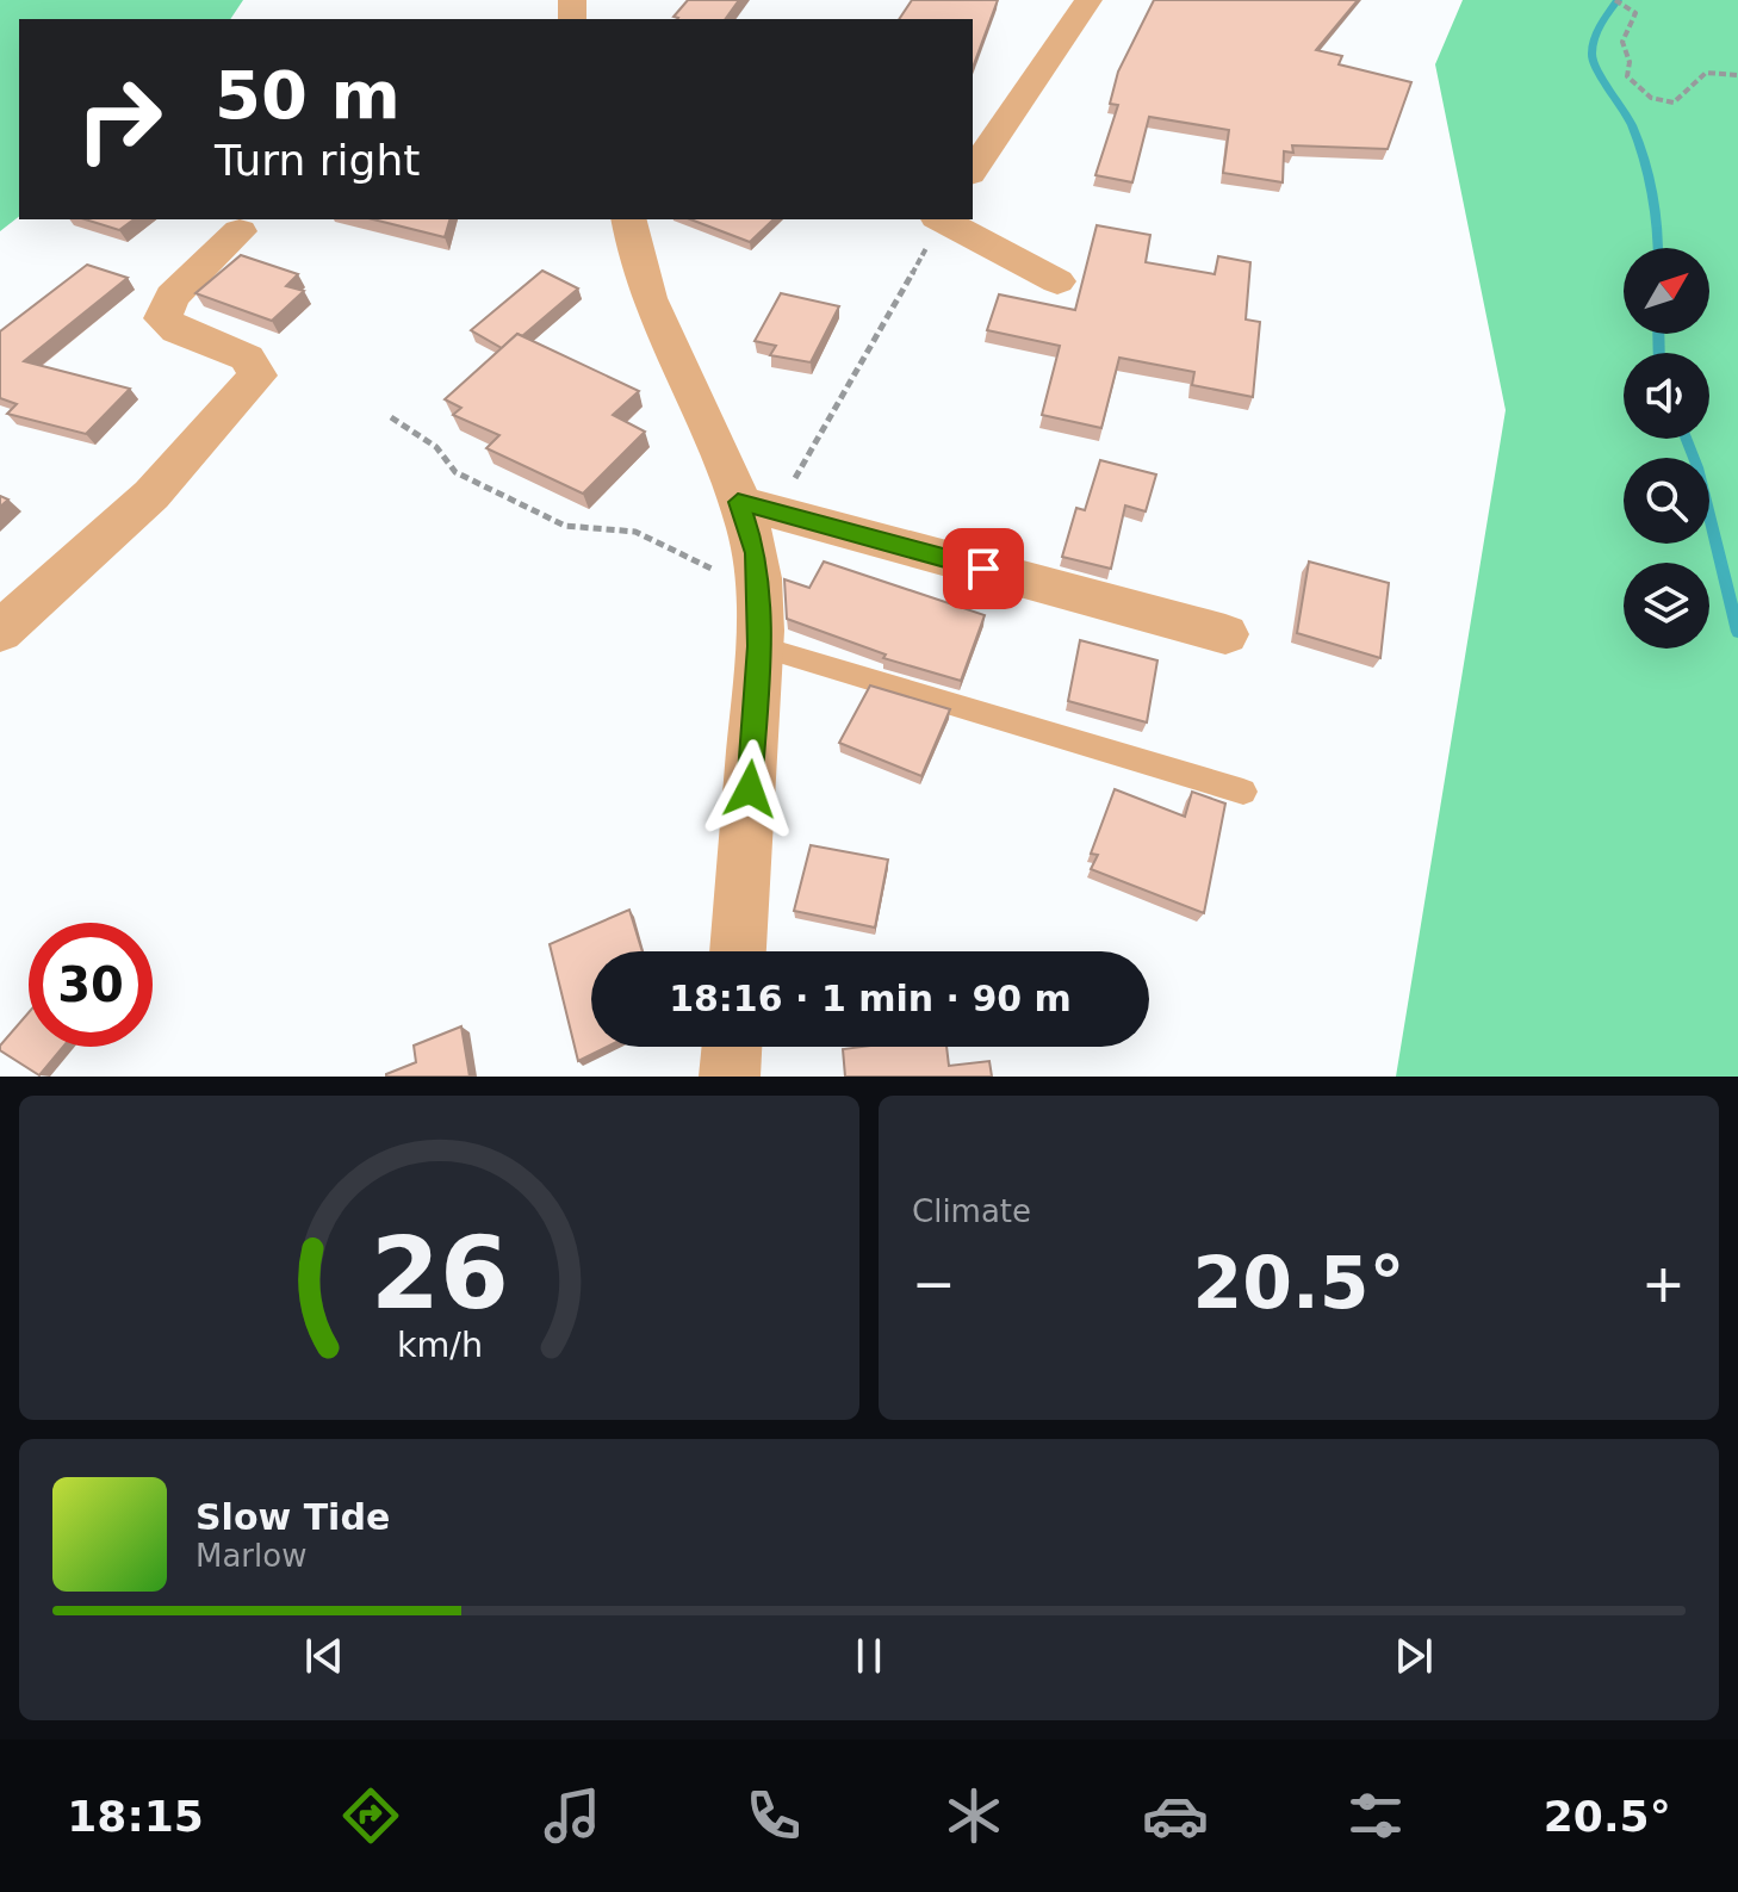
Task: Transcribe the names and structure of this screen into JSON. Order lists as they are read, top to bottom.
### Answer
{
  "north": "top right",
  "page": {
    "turn": ["50 m", "Turn right"],
    "limit": "30",
    "trip": "18:16 · 1 min · 90 m",
    "tile": "Climate",
    "heat": ["−", "20.5°", "+"],
    "song": ["Slow Tide", "Marlow"],
    "tabs": ["18:15", "20.5°"],
    "gauge": ["26", "km/h"]
  }
}
